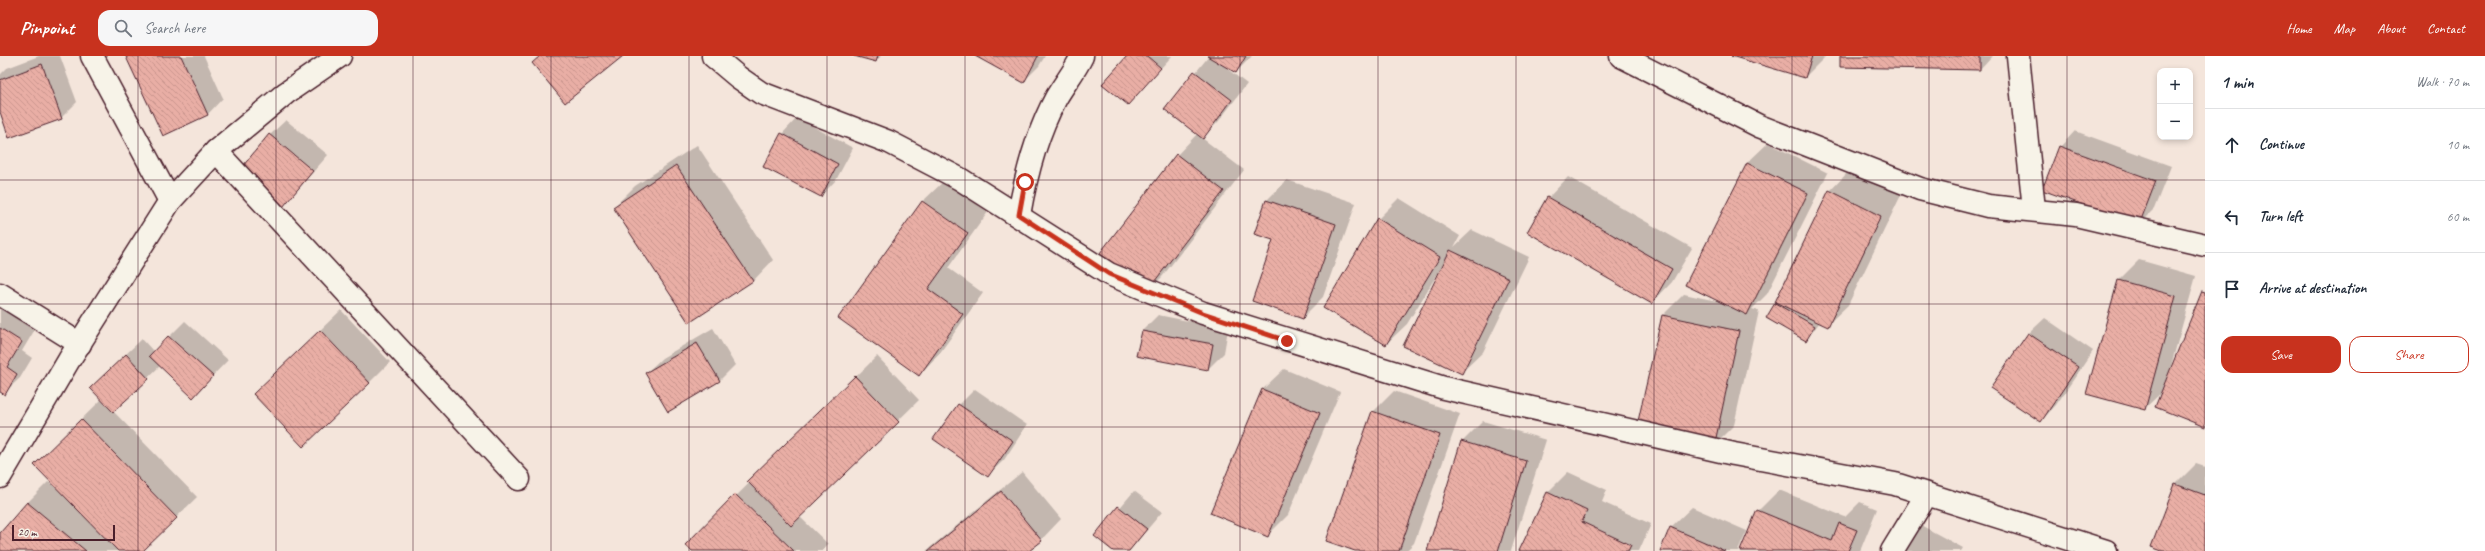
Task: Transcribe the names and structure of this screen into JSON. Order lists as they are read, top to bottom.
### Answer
{
  "scale_bar": "20 m",
  "page": {
    "header": "Pinpoint",
    "search": "Search here",
    "nav": [
      "Home",
      "Map",
      "About",
      "Contact"
    ],
    "heading": ["1 min", "Walk · 70 m"],
    "map_buttons": ["+", "−"],
    "list": [
      ["Continue", "10 m"],
      ["Turn left", "60 m"],
      "Arrive at destination"
    ],
    "buttons": ["Save", "Share"],
    "scale": "20 m"
  }
}
